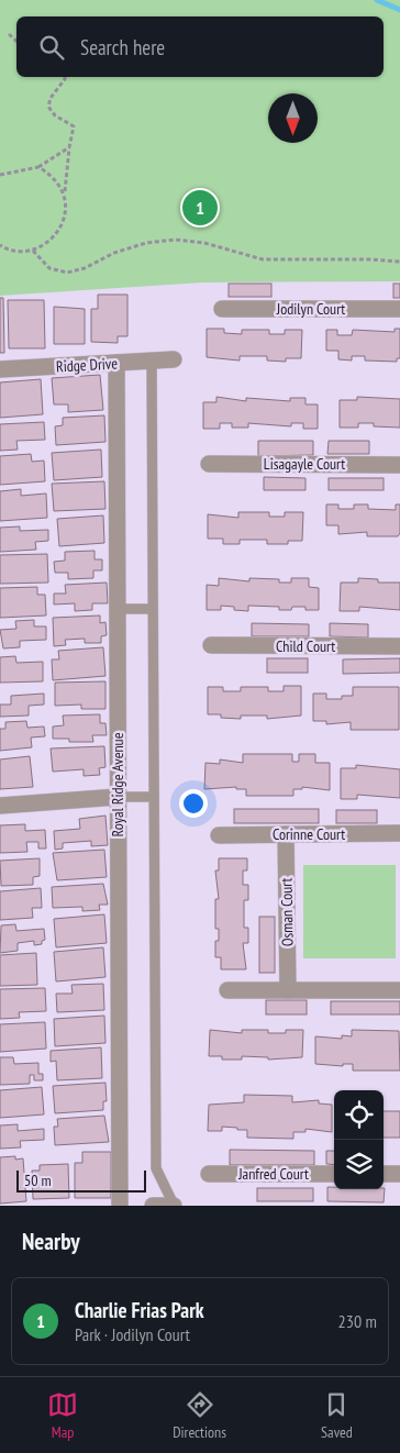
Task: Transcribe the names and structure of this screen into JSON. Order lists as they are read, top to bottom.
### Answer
{
  "streets": {
    "street": [
      "Jodilyn Court",
      "Ridge Drive",
      "Lisagayle Court",
      "Child Court",
      "Royal Ridge Avenue",
      "Corinne Court",
      "Osman Court",
      "Janfred Court"
    ]
  },
  "crossings": [
    ["Ridge Drive", "Royal Ridge Avenue"],
    ["Corinne Court", "Osman Court"]
  ],
  "scale_bar": "50 m",
  "north": "bottom",
  "page": {
    "search": "Search here",
    "pins": "1",
    "scale": "50 m",
    "heading": "Nearby",
    "list": [
      {
        "mark": "1",
        "name": "Charlie Frias Park",
        "note": "Park · Jodilyn Court",
        "value": "230 m"
      }
    ],
    "nav": ["Map", "Directions", "Saved"]
  }
}
